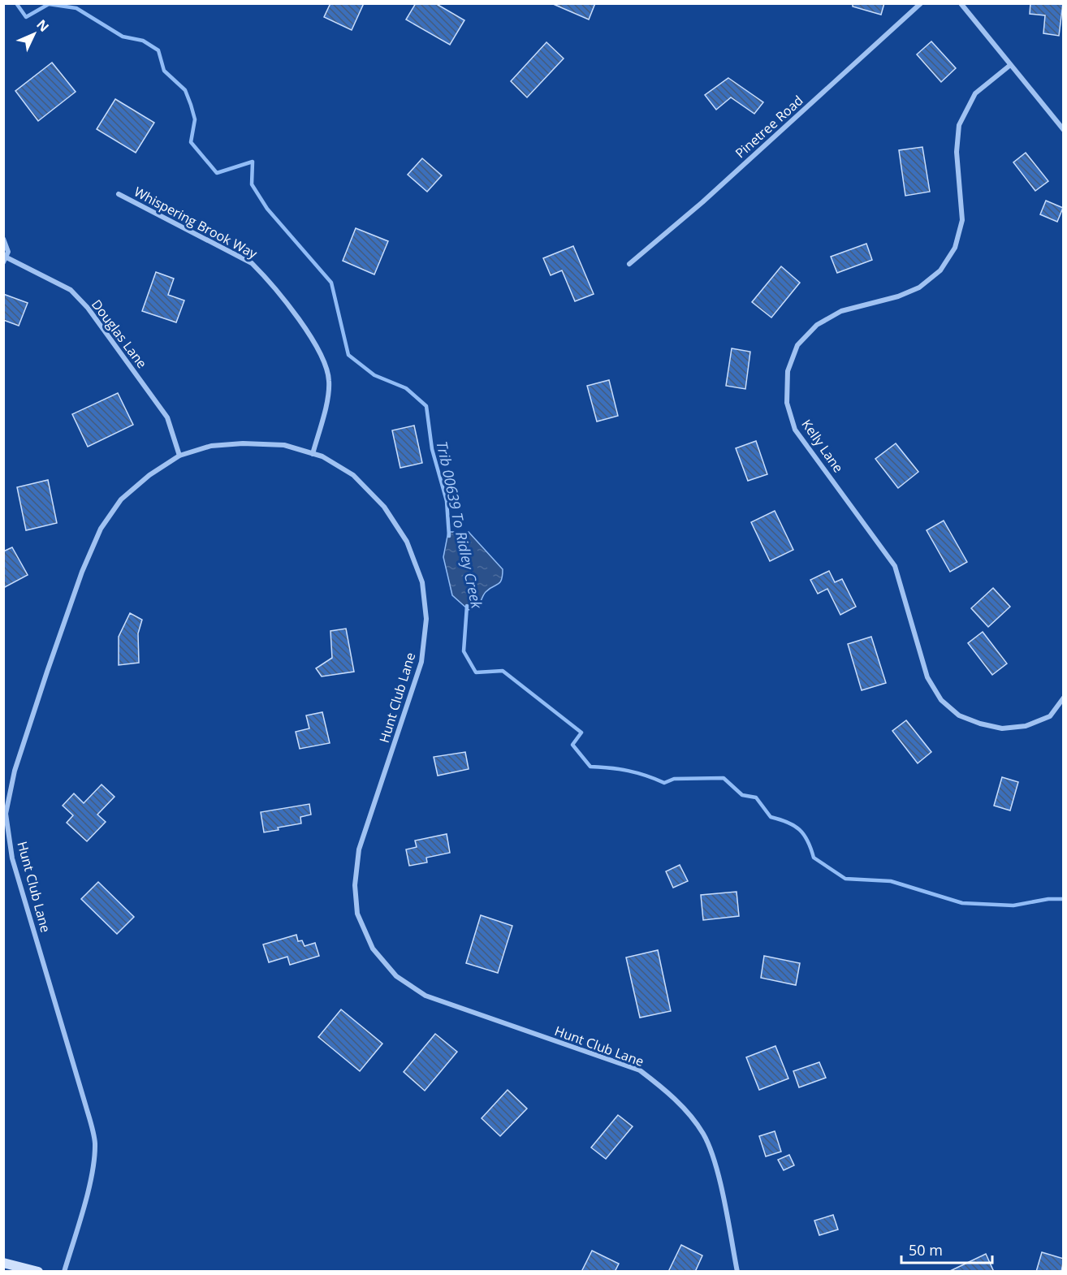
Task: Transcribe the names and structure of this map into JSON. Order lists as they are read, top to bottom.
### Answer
{
  "streets": {
    "street": [
      "Pinetree Road",
      "Whispering Brook Way",
      "Douglas Lane",
      "Kelly Lane",
      "Hunt Club Lane"
    ]
  },
  "crossings": [
    ["Whispering Brook Way", "Hunt Club Lane"],
    ["Douglas Lane", "Hunt Club Lane"]
  ],
  "water": ["Trib 00639 To Ridley Creek"],
  "scale_bar": "50 m",
  "north": "top right"
}
